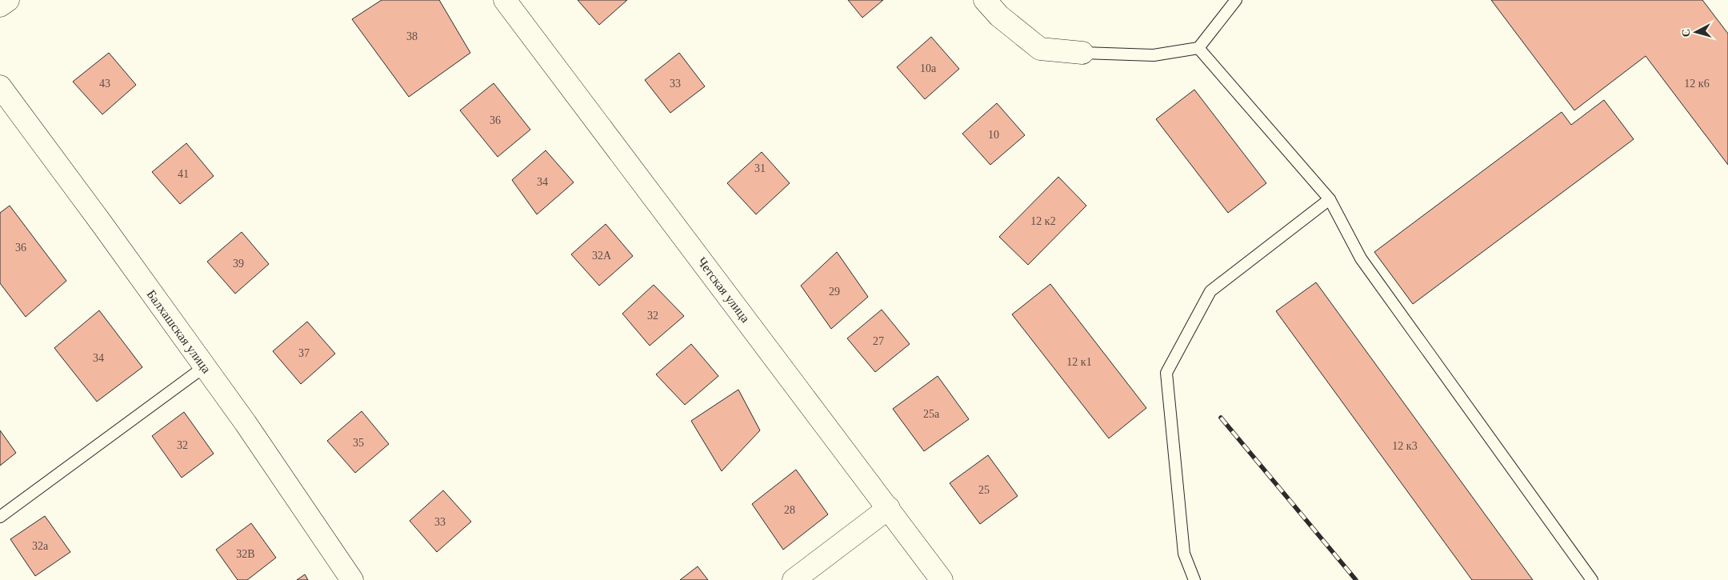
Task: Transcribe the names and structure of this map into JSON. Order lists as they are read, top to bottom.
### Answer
{
  "streets": {
    "street": ["Четская улица", "Балхашская улица"]
  },
  "house_numbers": [
    "38",
    "10а",
    "43",
    "33",
    "12 к6",
    "36",
    "10",
    "31",
    "41",
    "34",
    "12 к2",
    "36",
    "32А",
    "39",
    "29",
    "32",
    "27",
    "37",
    "34",
    "12 к1",
    "25а",
    "35",
    "32",
    "12 к3",
    "25",
    "28",
    "33",
    "32а",
    "32В"
  ],
  "north": "left"
}
